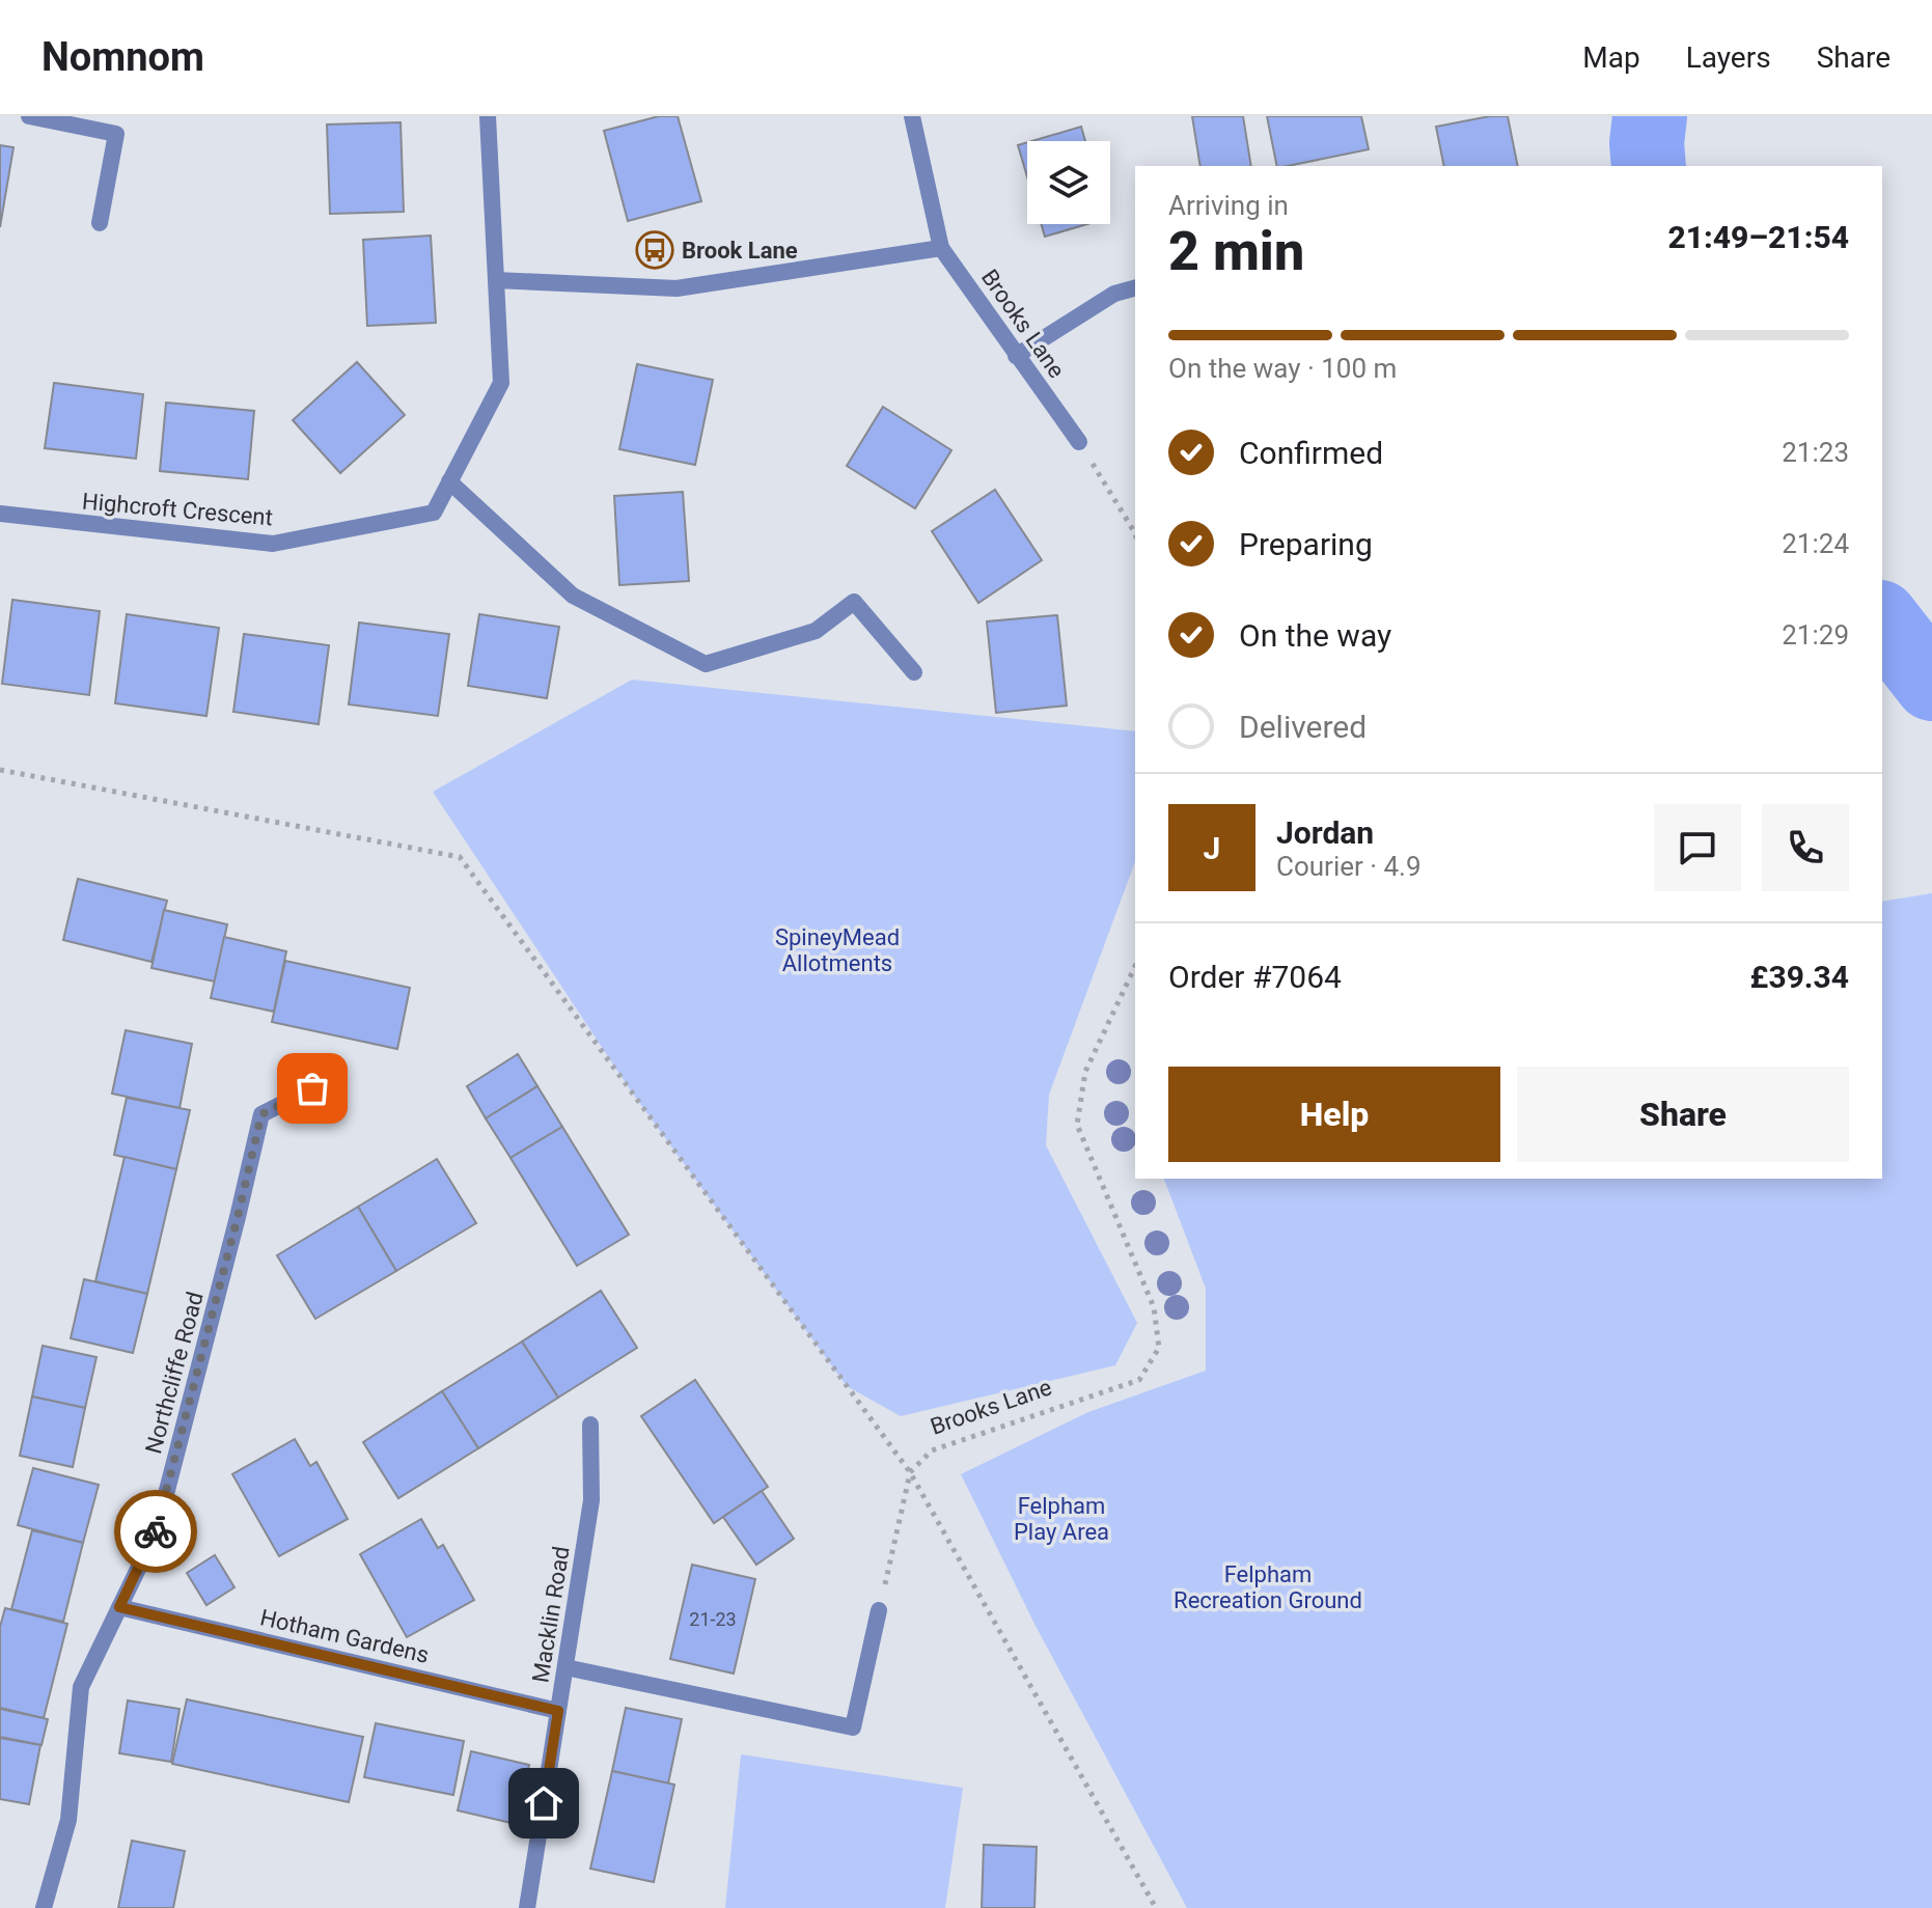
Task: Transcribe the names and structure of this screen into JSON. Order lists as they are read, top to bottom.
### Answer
{
  "streets": {
    "street": [
      "Brooks Lane",
      "Highcroft Crescent",
      "Northcliffe Road",
      "Macklin Road",
      "Hotham Gardens"
    ]
  },
  "crossings": [
    ["Northcliffe Road", "Hotham Gardens"],
    ["Macklin Road", "Hotham Gardens"]
  ],
  "parks": ["SpineyMead Allotments", "Felpham Play Area", "Felpham Recreation Ground"],
  "places": {
    "bus stop": ["Brook Lane"]
  },
  "house_numbers": ["21-23"],
  "page": {
    "header": "Nomnom",
    "nav": ["Map", "Layers", "Share"],
    "heading": ["2 min", "Arriving in", "21:49–21:54"],
    "panel": [
      "Jordan",
      "Courier · 4.9",
      "Order #7064",
      "£39.34"
    ],
    "bar": "On the way · 100 m",
    "list": [
      ["Confirmed", "21:23"],
      ["Preparing", "21:24"],
      ["On the way", "21:29"],
      "Delivered"
    ],
    "round": "J",
    "buttons": ["Help", "Share"]
  }
}
